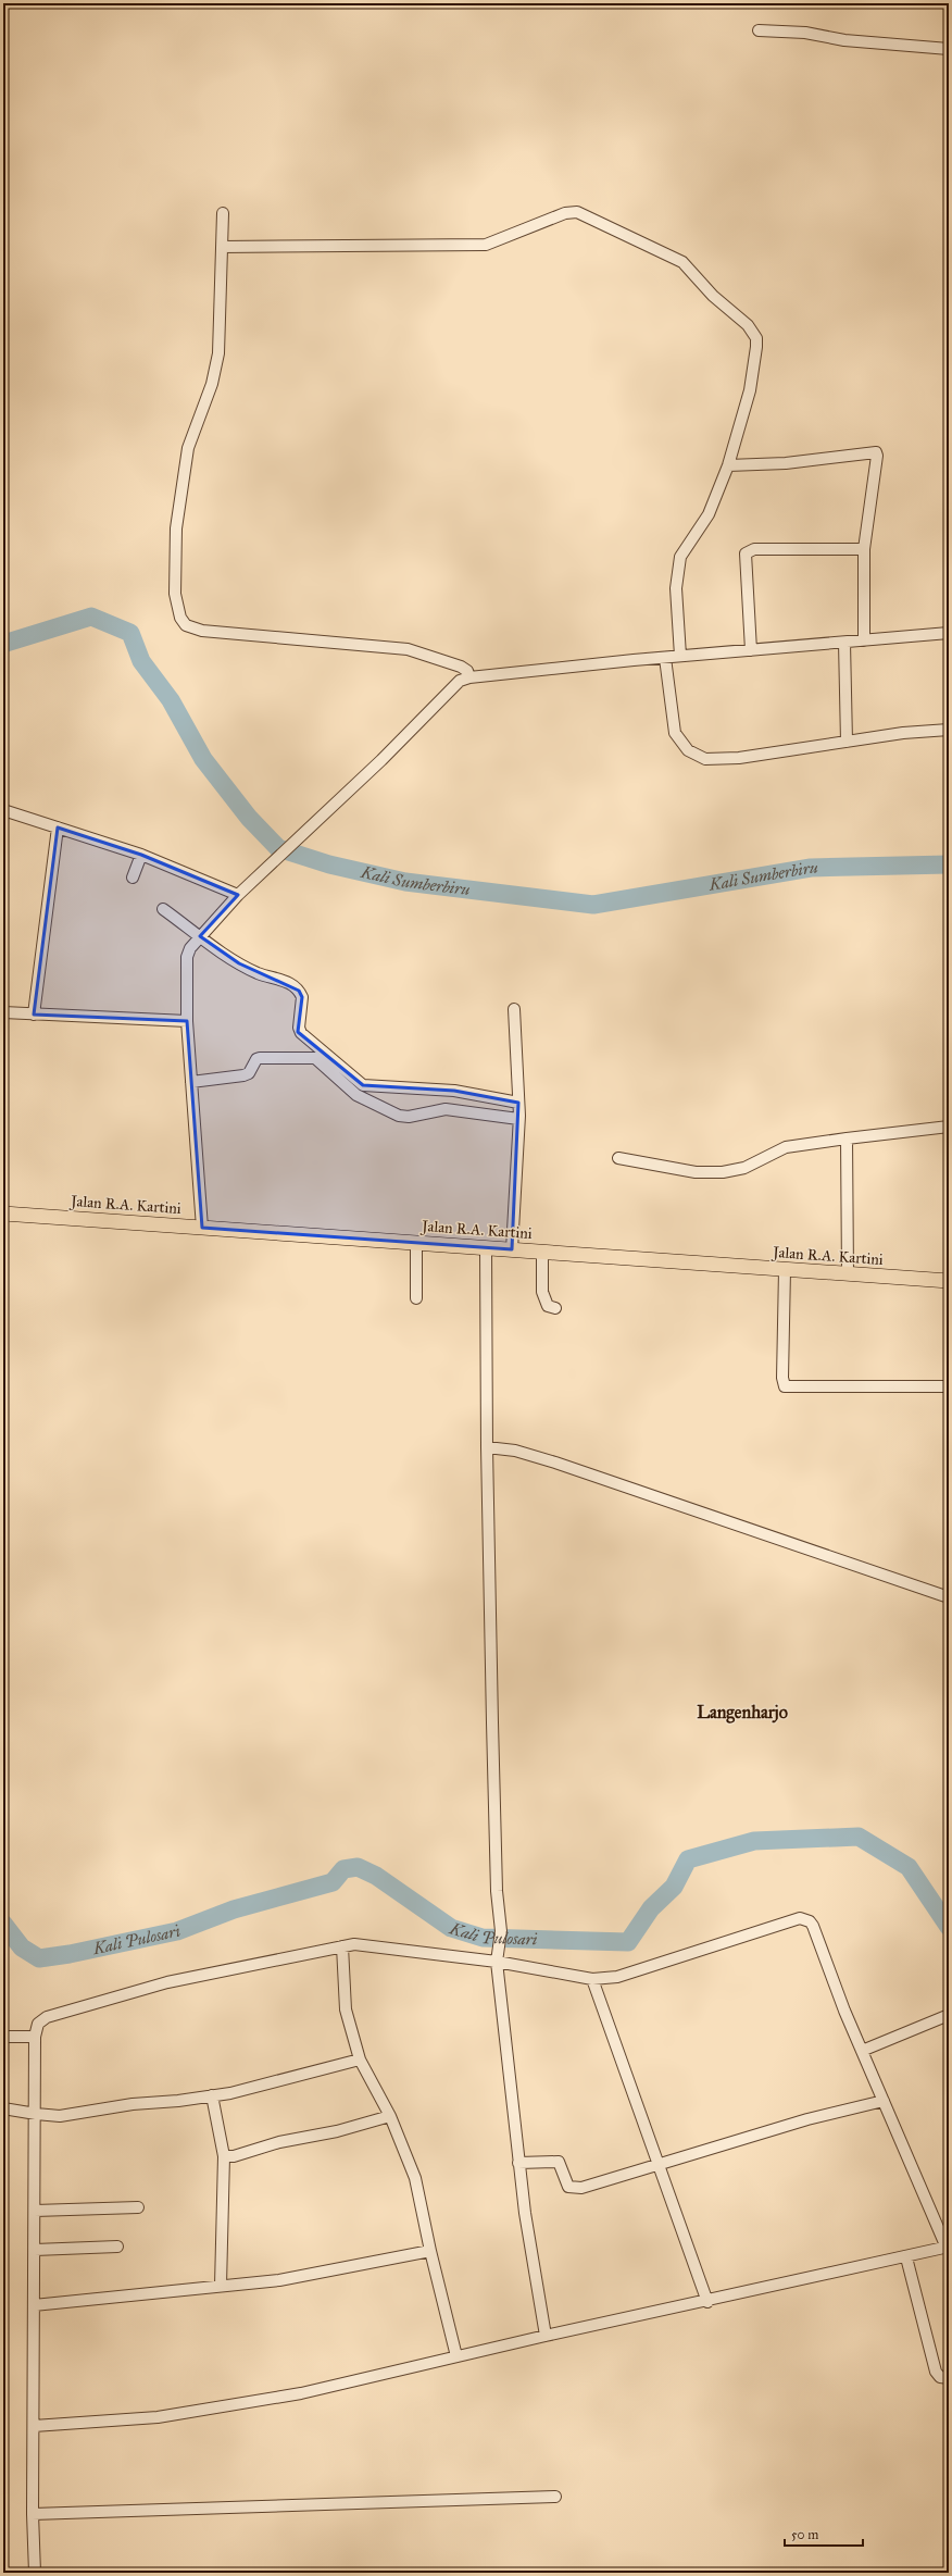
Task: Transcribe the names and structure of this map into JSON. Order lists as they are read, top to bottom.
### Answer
{
  "streets": {
    "main road": ["Jalan R.A. Kartini"]
  },
  "districts": ["Langenharjo"],
  "water": ["Kali Sumberbiru", "Kali Pulosari"],
  "scale_bar": "50 m"
}
